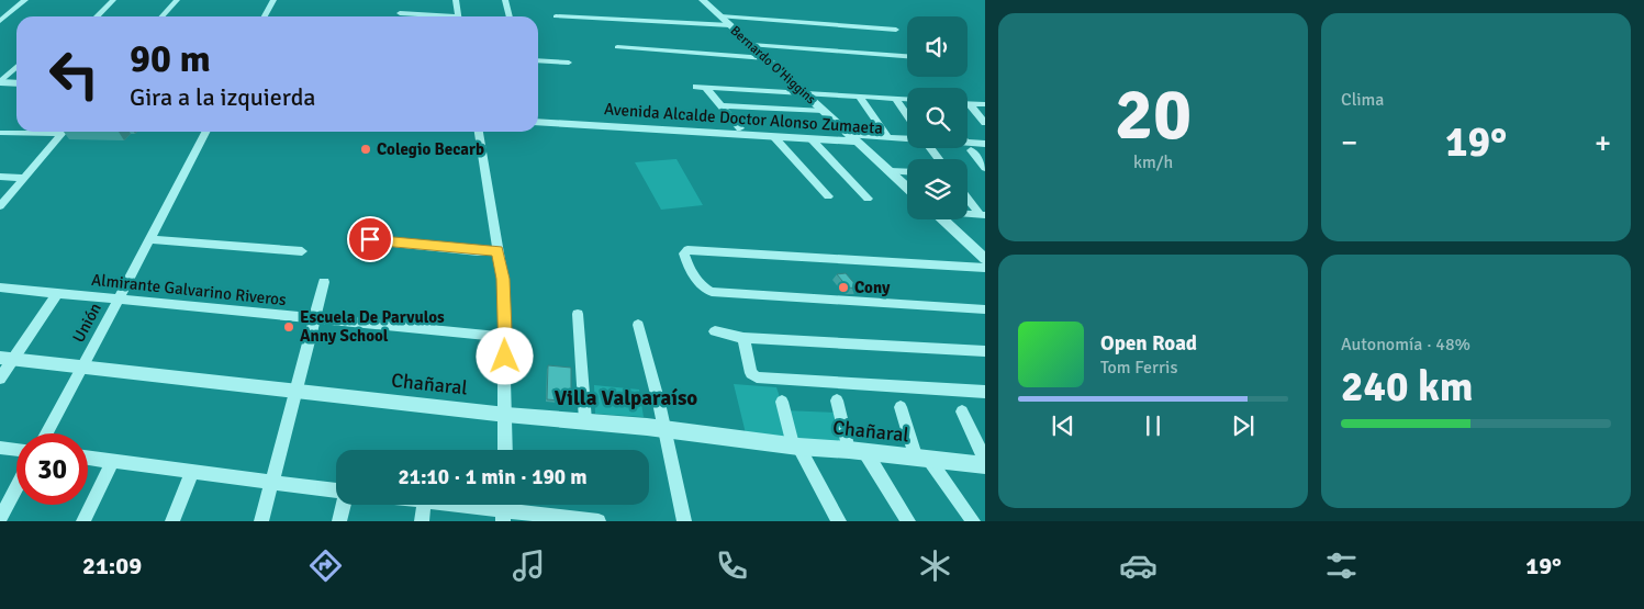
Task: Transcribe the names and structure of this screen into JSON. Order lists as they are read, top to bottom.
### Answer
{
  "streets": {
    "street": [
      "Bernardo O'Higgins",
      "Avenida Alcalde Doctor Alonso Zumaeta",
      "Almirante Galvarino Riveros",
      "Unión",
      "Chañaral"
    ]
  },
  "crossings": [
    ["Bernardo O'Higgins", "Avenida Alcalde Doctor Alonso Zumaeta"],
    ["Almirante Galvarino Riveros", "Unión"],
    ["Unión", "Chañaral"]
  ],
  "districts": ["Villa Valparaíso"],
  "places": ["Colegio Becarb", "Cony", "Escuela De Parvulos Anny School"],
  "page": {
    "tile": [
      ["20", "km/h"],
      "Clima",
      ["Autonomía · 48%", "240 km"]
    ],
    "turn": ["90 m", "Gira a la izquierda"],
    "heat": ["−", "19°", "+"],
    "song": ["Open Road", "Tom Ferris"],
    "limit": "30",
    "trip": "21:10 · 1 min · 190 m",
    "tabs": ["21:09", "19°"]
  }
}
